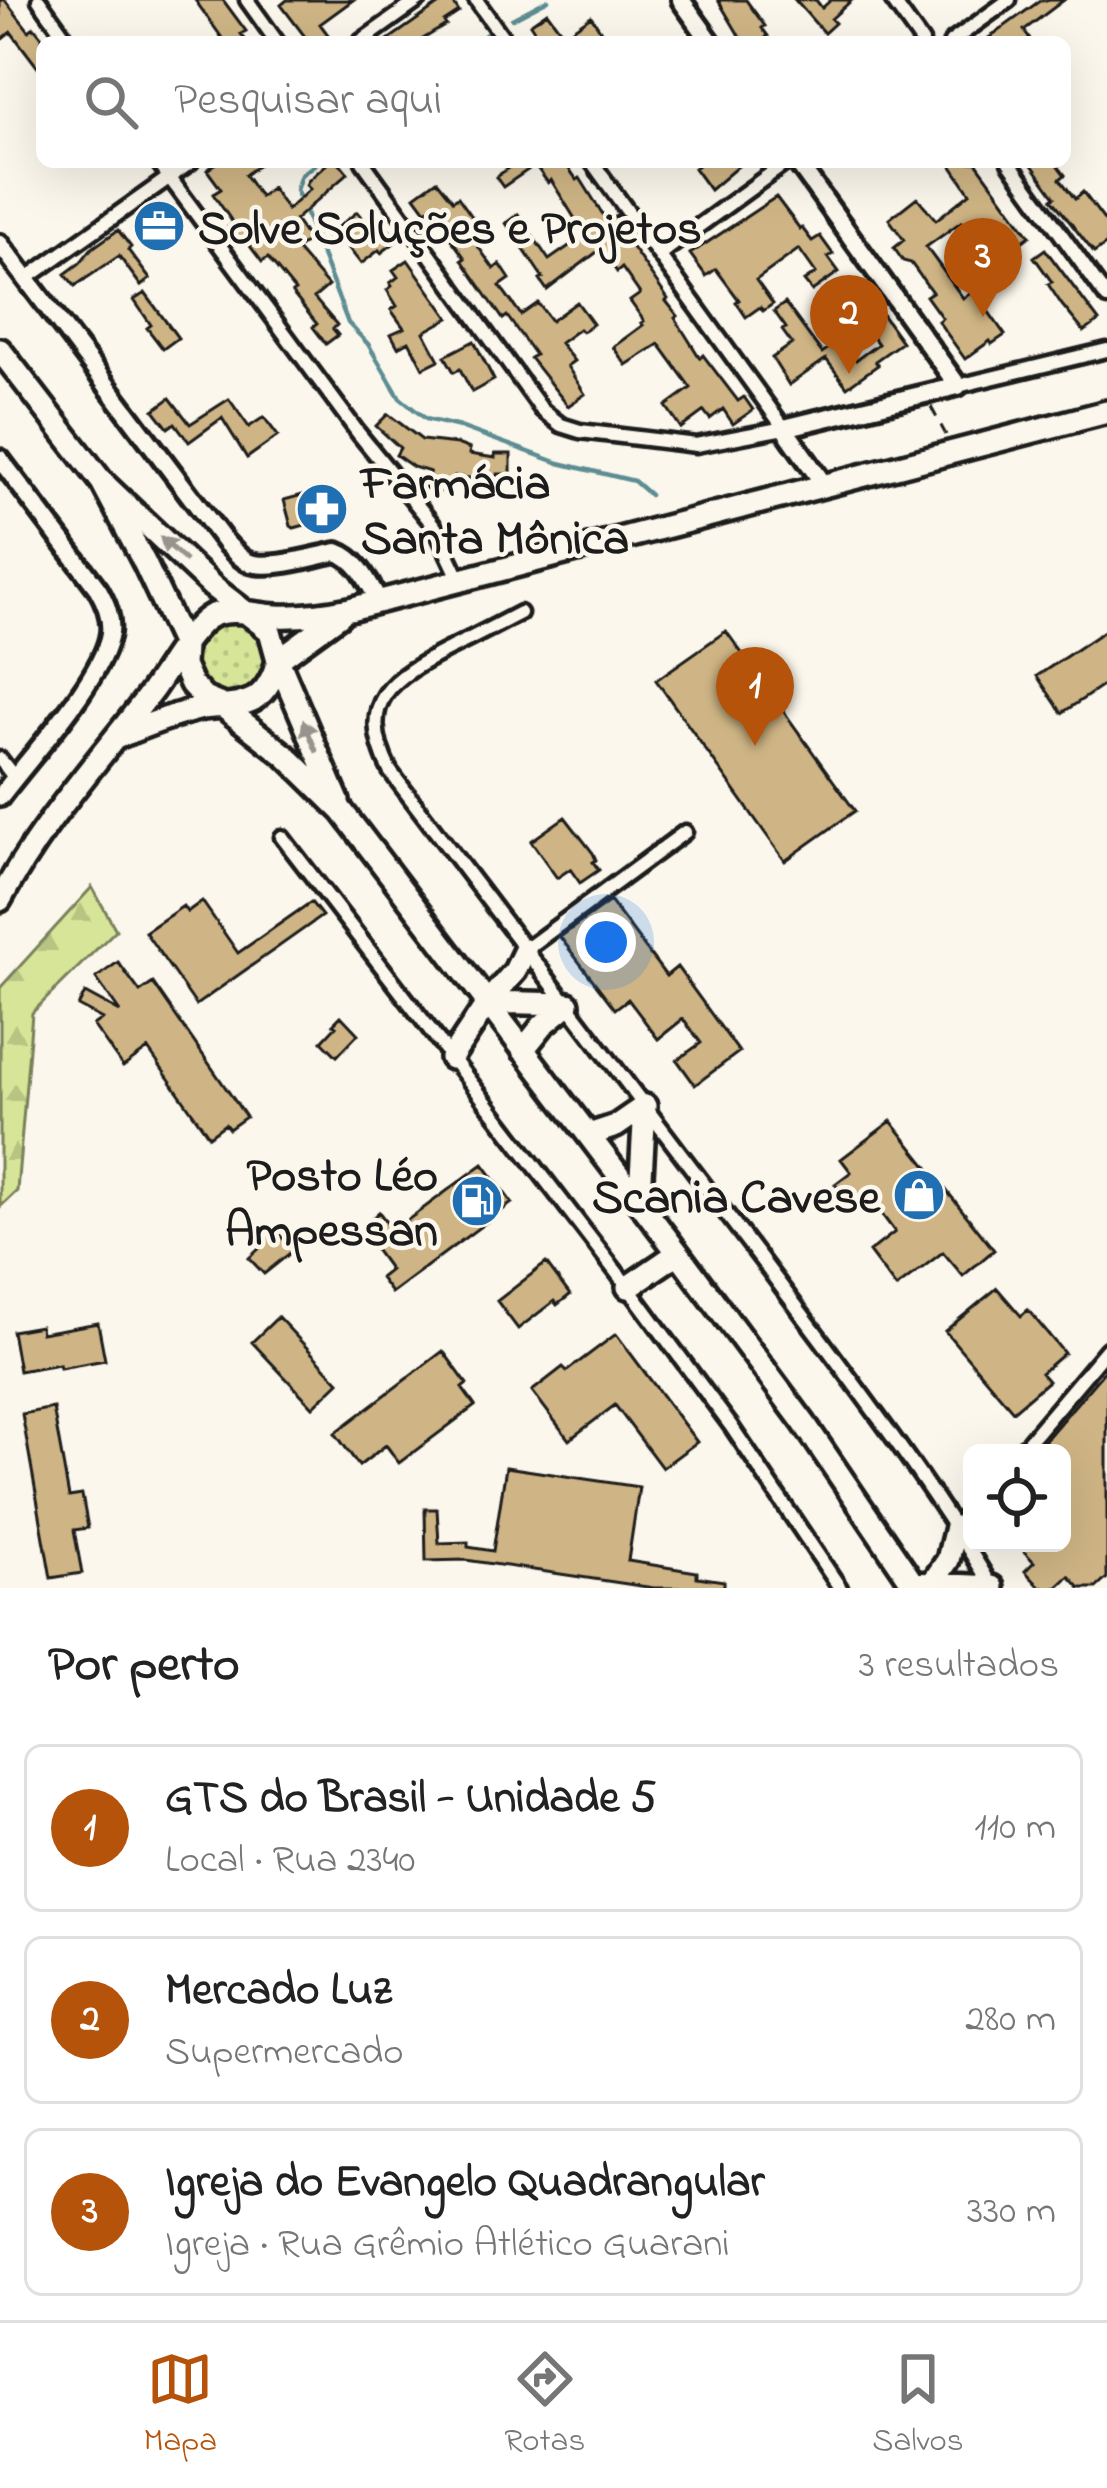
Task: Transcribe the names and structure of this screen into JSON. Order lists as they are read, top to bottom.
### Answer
{
  "places": {
    "office": ["Solve Soluções e Projetos"],
    "pharmacy": ["Farmácia Santa Mônica"],
    "shop": ["Scania Cavese"],
    "fuel station": ["Posto Léo Ampessan"]
  },
  "page": {
    "search": "Pesquisar aqui",
    "pins": ["3", "2", "1"],
    "heading": ["Por perto", "3 resultados"],
    "list": [
      {
        "mark": "1",
        "name": "GTS do Brasil - Unidade 5",
        "note": "Local · Rua 2340",
        "value": "110 m"
      },
      {
        "mark": "2",
        "name": "Mercado Luz",
        "note": "Supermercado",
        "value": "280 m"
      },
      {
        "mark": "3",
        "name": "Igreja do Evangelo Quadrangular",
        "note": "Igreja · Rua Grêmio Atlético Guarani",
        "value": "330 m"
      }
    ],
    "nav": ["Mapa", "Rotas", "Salvos"]
  }
}
